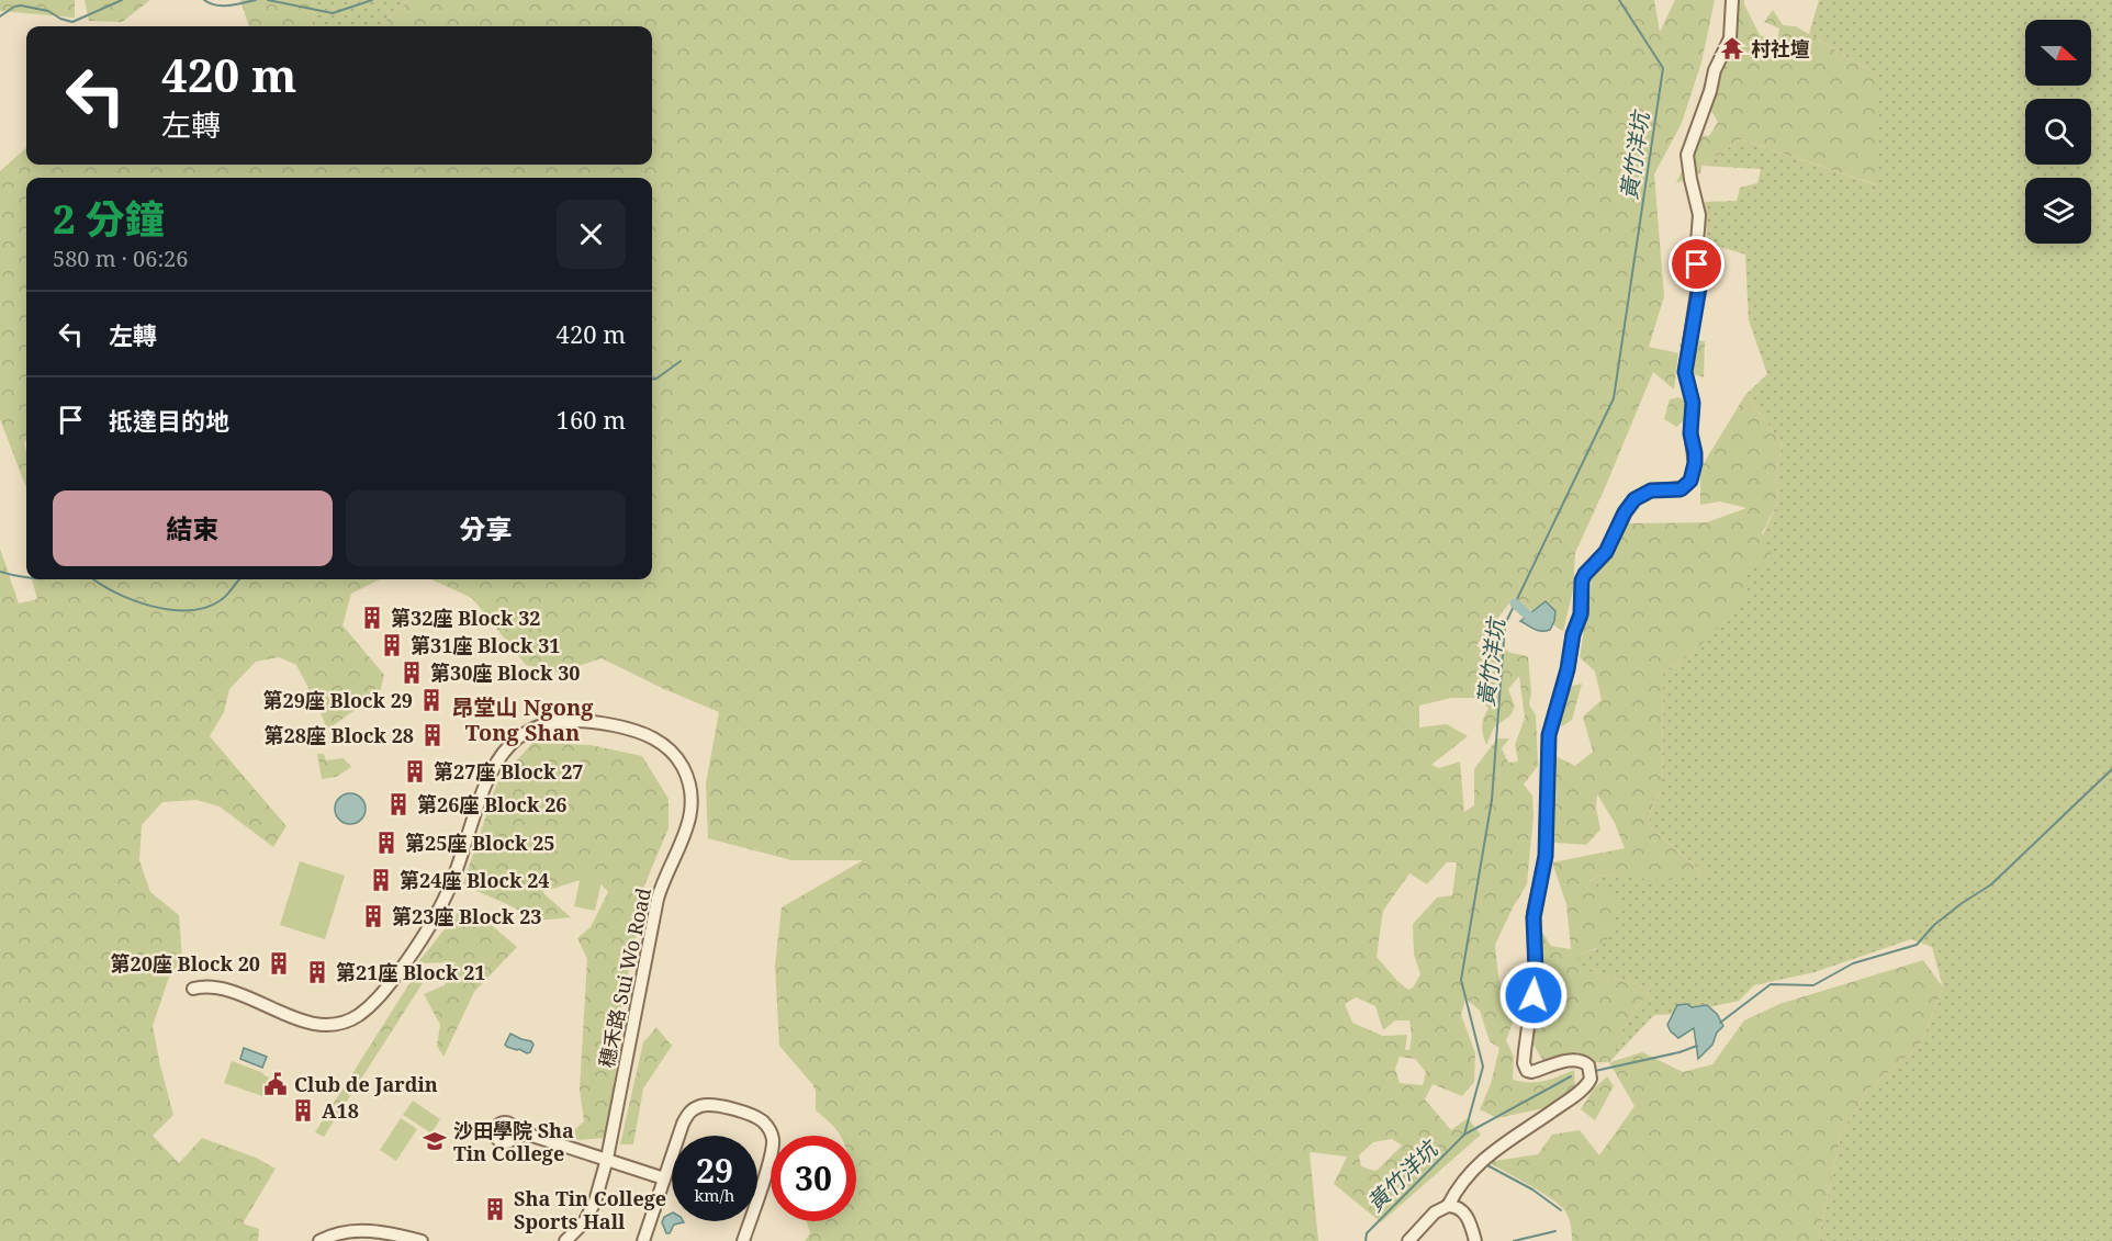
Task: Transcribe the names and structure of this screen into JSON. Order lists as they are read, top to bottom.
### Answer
{
  "streets": {
    "street": ["穗禾路 Sui Wo Road"]
  },
  "districts": ["昂堂山 Ngong Tong Shan"],
  "water": ["黃竹洋坑"],
  "places": {
    "temple": ["村社壇"],
    "building": [
      "第32座 Block 32",
      "第31座 Block 31",
      "第30座 Block 30",
      "第29座 Block 29",
      "第28座 Block 28",
      "第27座 Block 27",
      "第26座 Block 26",
      "第25座 Block 25",
      "第24座 Block 24",
      "第23座 Block 23",
      "第20座 Block 20",
      "第21座 Block 21",
      "A18",
      "Sha Tin College Sports Hall"
    ],
    "public building": ["Club de Jardin"],
    "school or university": ["沙田學院 Sha Tin College"]
  },
  "north": "right",
  "page": {
    "turn": ["420 m", "左轉"],
    "heading": ["2 分鐘", "580 m · 06:26"],
    "list": [
      {
        "name": "左轉",
        "value": "420 m"
      },
      {
        "name": "抵達目的地",
        "value": "160 m"
      }
    ],
    "buttons": ["結束", "分享"],
    "speed": "29 km/h",
    "limit": "30"
  }
}
